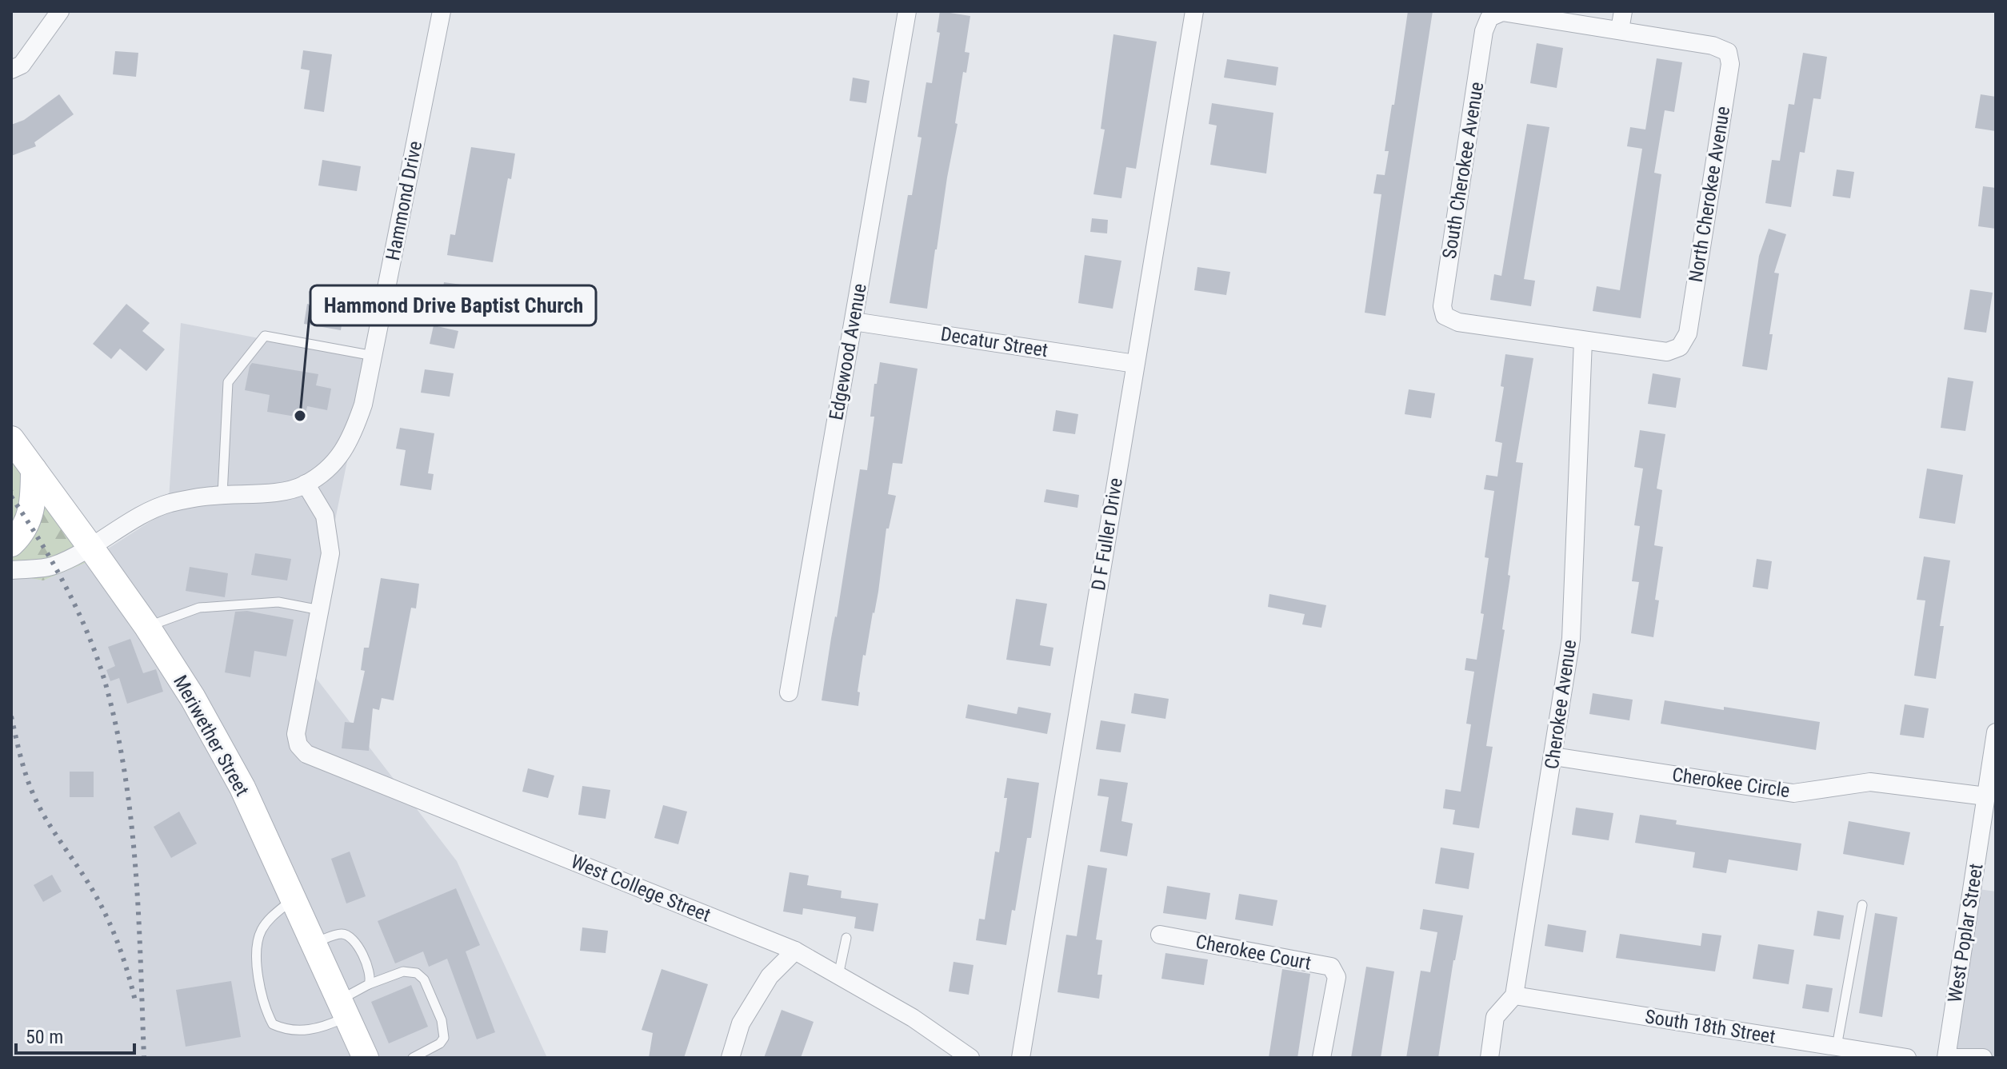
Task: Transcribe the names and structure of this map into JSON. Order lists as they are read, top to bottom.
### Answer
{
  "streets": {
    "street": [
      "South Cherokee Avenue",
      "North Cherokee Avenue",
      "Hammond Drive",
      "Decatur Street",
      "Edgewood Avenue",
      "D F Fuller Drive",
      "Cherokee Avenue",
      "Meriwether Street",
      "Cherokee Circle",
      "West College Street",
      "West Poplar Street",
      "Cherokee Court",
      "South 18th Street"
    ]
  },
  "crossings": [
    ["South Cherokee Avenue", "North Cherokee Avenue"],
    ["South Cherokee Avenue", "Cherokee Avenue"],
    ["North Cherokee Avenue", "Cherokee Avenue"],
    ["Hammond Drive", "Meriwether Street"],
    ["Decatur Street", "Edgewood Avenue"],
    ["Decatur Street", "D F Fuller Drive"],
    ["Cherokee Avenue", "Cherokee Circle"],
    ["Cherokee Avenue", "South 18th Street"],
    ["Cherokee Circle", "West Poplar Street"]
  ],
  "places": ["Hammond Drive Baptist Church"],
  "scale_bar": "50 m"
}
